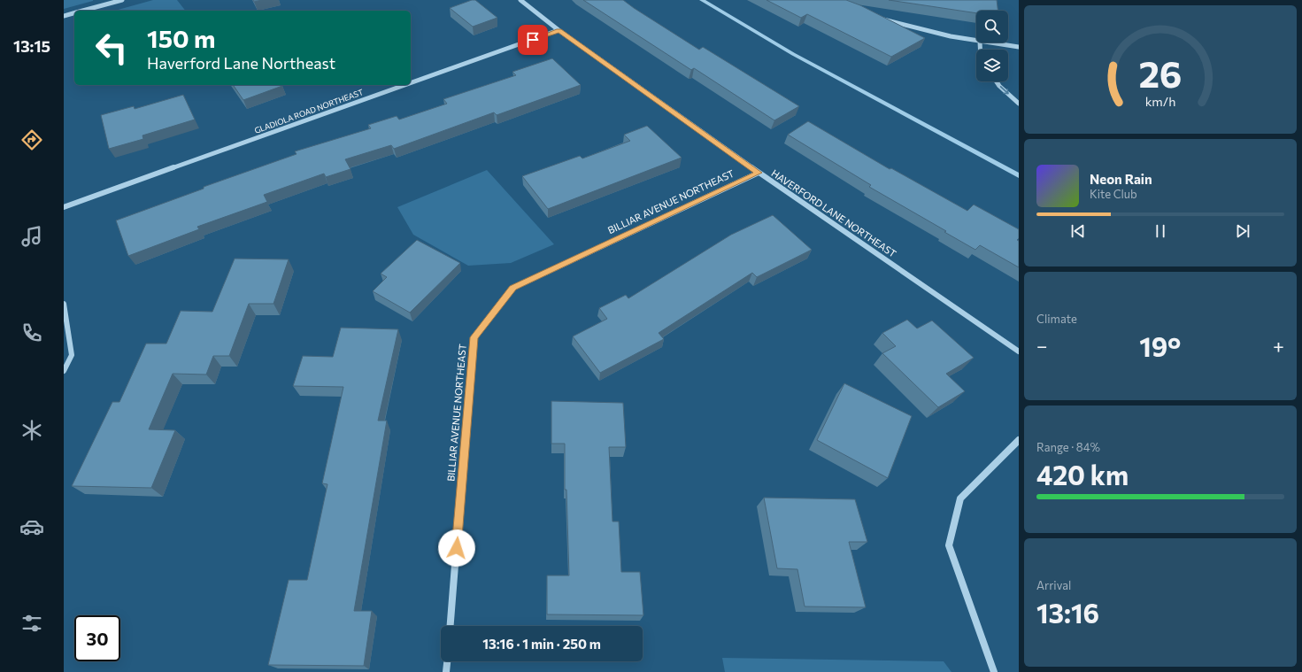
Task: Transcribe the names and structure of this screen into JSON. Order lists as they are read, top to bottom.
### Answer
{
  "streets": {
    "street": ["GLADIOLA ROAD NORTHEAST", "BILLIAR AVENUE NORTHEAST", "HAVERFORD LANE NORTHEAST"]
  },
  "crossings": [
    ["GLADIOLA ROAD NORTHEAST", "HAVERFORD LANE NORTHEAST"],
    ["BILLIAR AVENUE NORTHEAST", "HAVERFORD LANE NORTHEAST"]
  ],
  "page": {
    "tabs": "13:15",
    "turn": ["150 m", "Haverford Lane Northeast"],
    "song": ["Neon Rain", "Kite Club"],
    "tile": [
      "Climate",
      ["Range · 84%", "420 km"],
      ["Arrival", "13:16"]
    ],
    "heat": ["−", "19°", "+"],
    "limit": "30",
    "trip": "13:16 · 1 min · 250 m",
    "gauge": ["26", "km/h"]
  }
}
